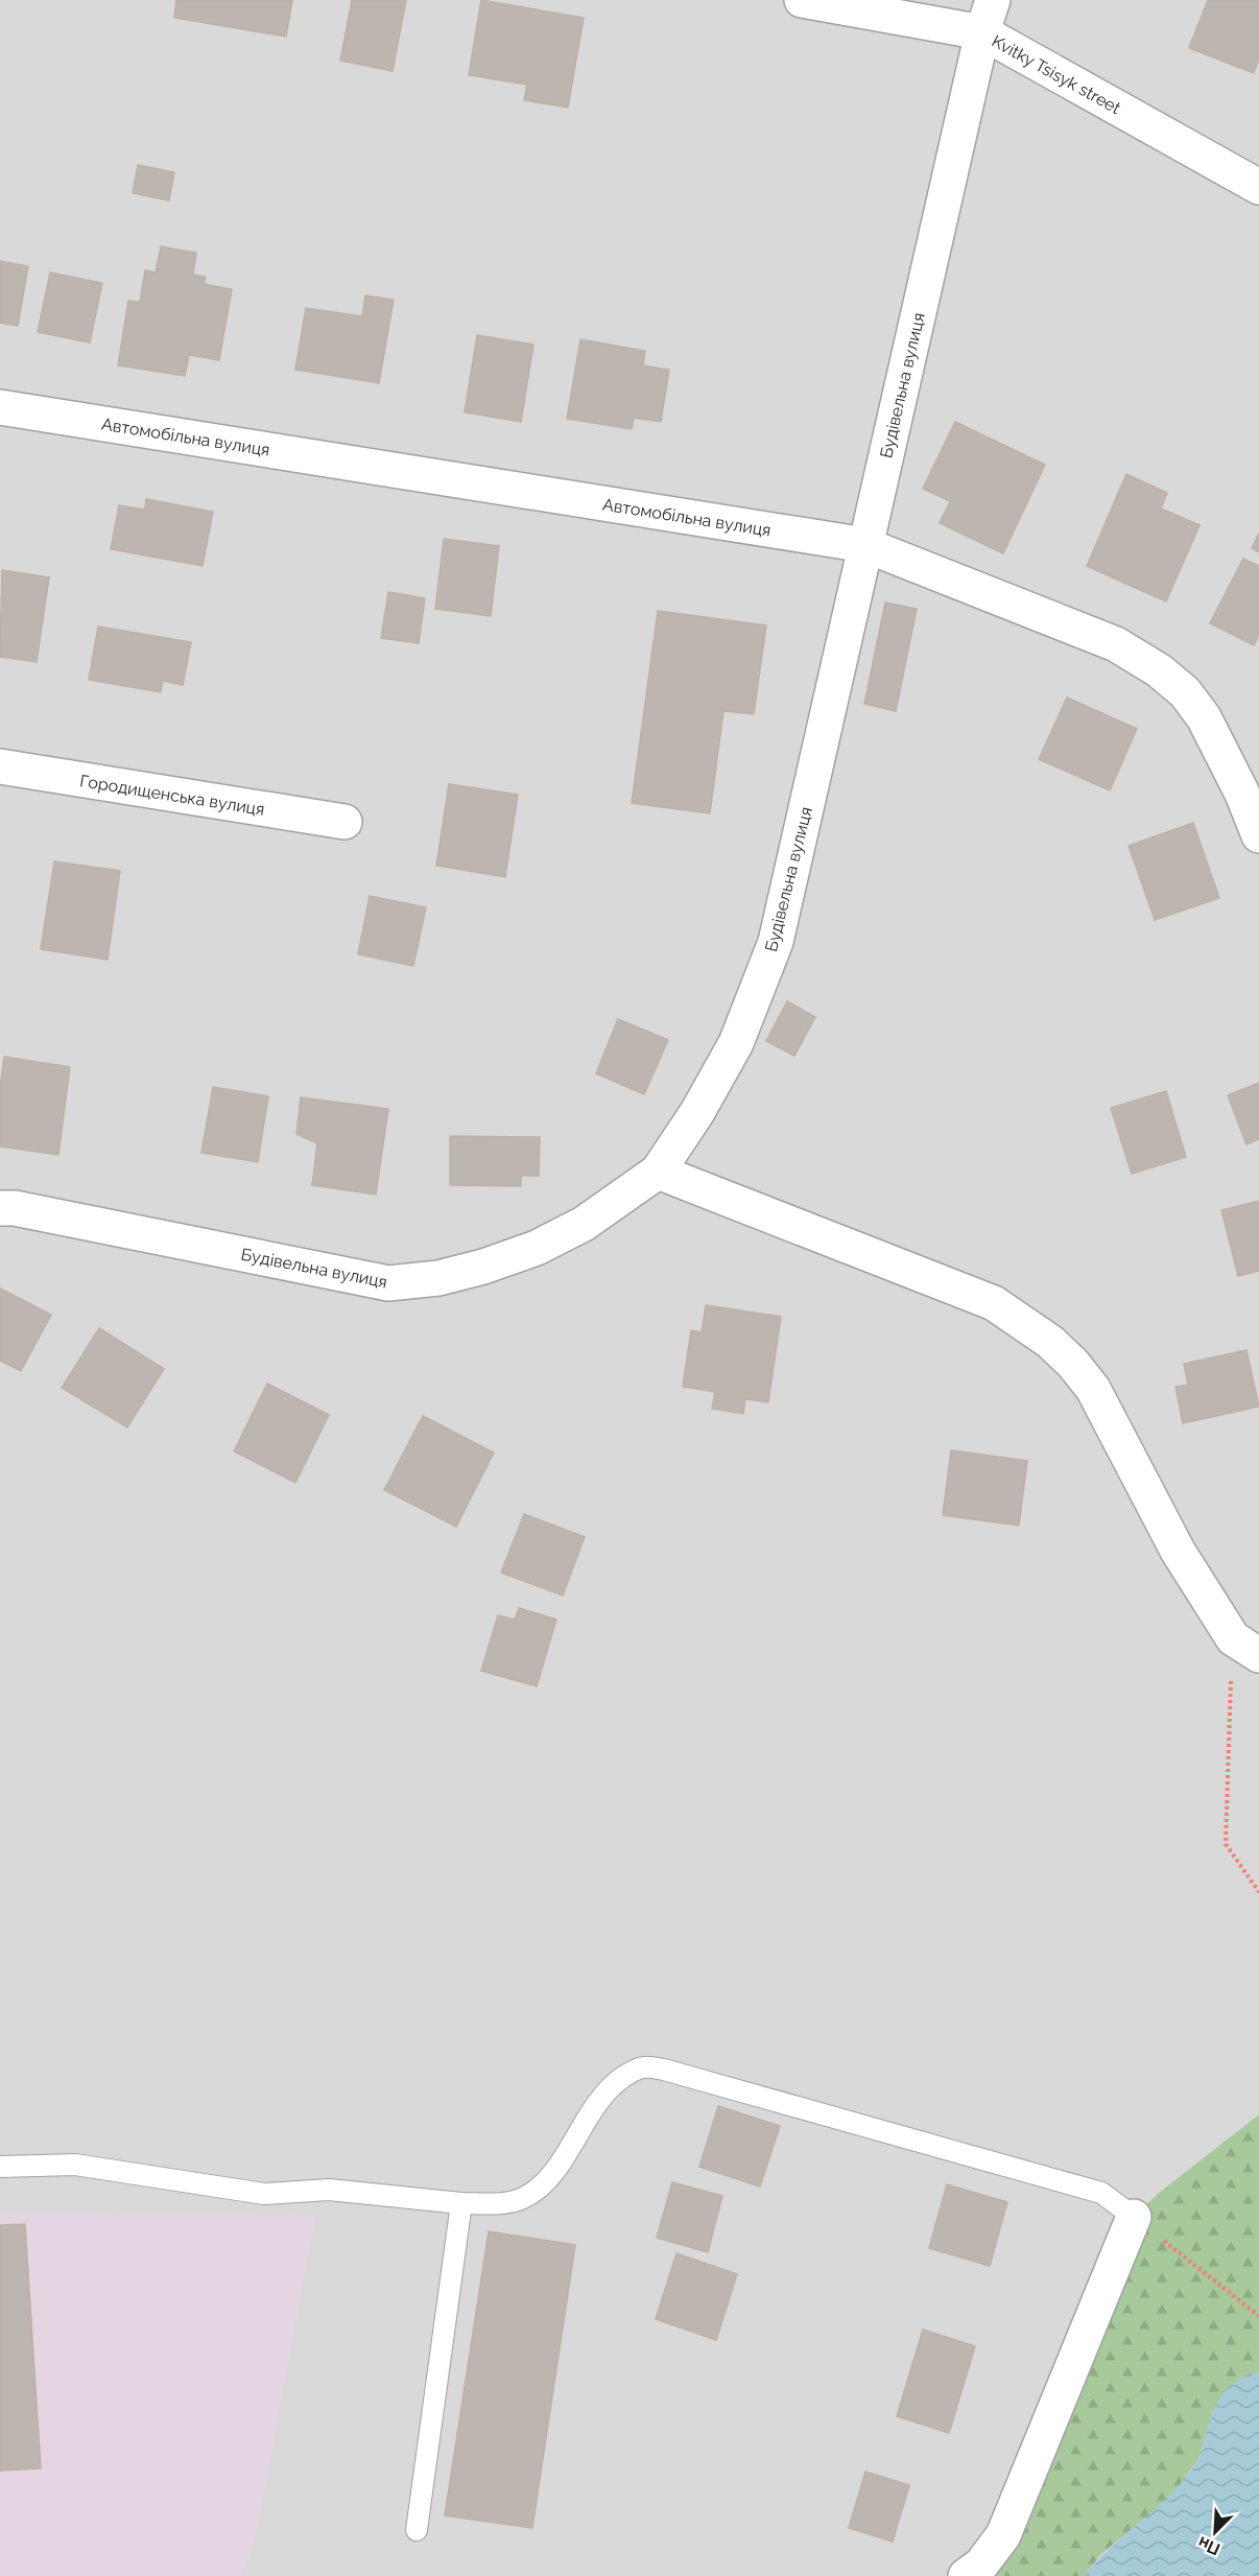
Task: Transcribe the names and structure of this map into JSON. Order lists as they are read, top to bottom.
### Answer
{
  "streets": {
    "street": [
      "Kvitky Tsisyk street",
      "Будівельна вулиця",
      "Автомобільна вулиця",
      "Городищенська вулиця"
    ]
  },
  "crossings": [
    ["Kvitky Tsisyk street", "Будівельна вулиця"],
    ["Будівельна вулиця", "Автомобільна вулиця"]
  ],
  "north": "bottom left"
}
